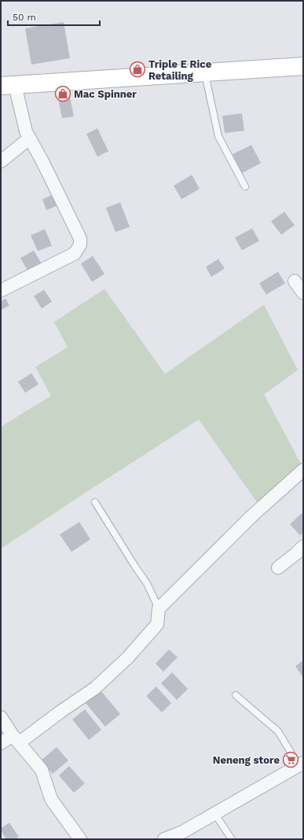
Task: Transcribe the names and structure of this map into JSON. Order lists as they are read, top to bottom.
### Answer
{
  "places": {
    "shop": ["Triple E Rice Retailing", "Mac Spinner"],
    "supermarket": ["Neneng store"]
  },
  "scale_bar": "50 m"
}
